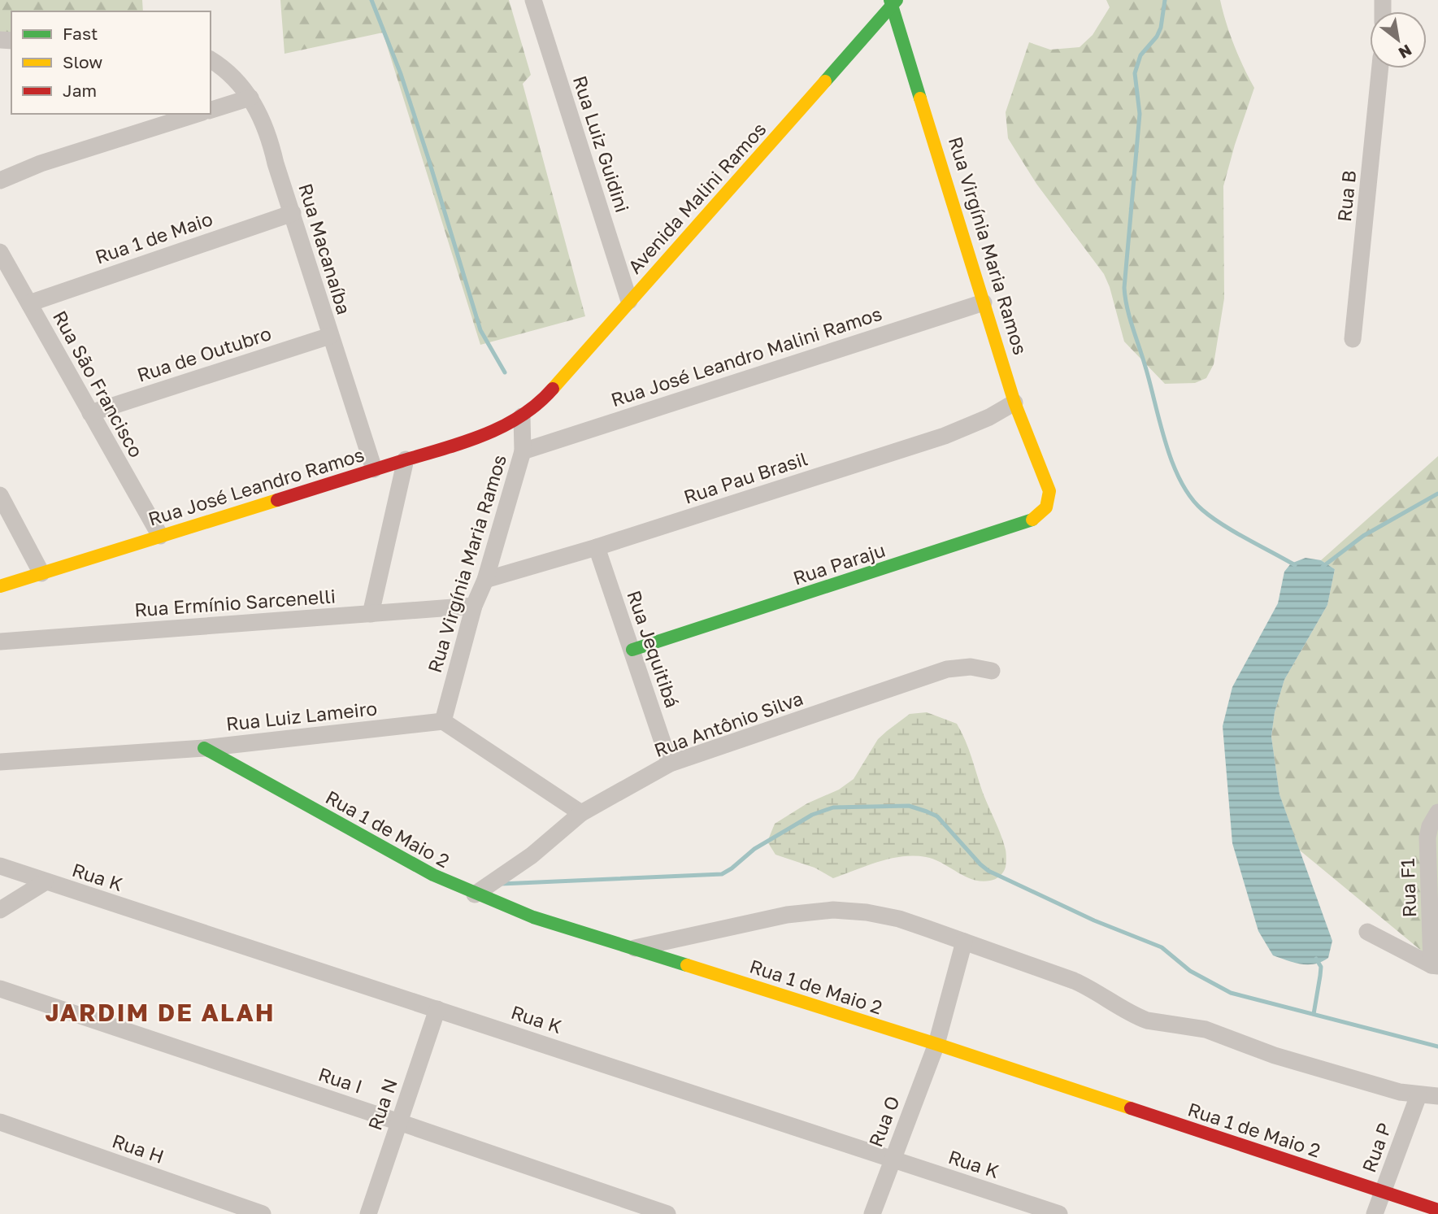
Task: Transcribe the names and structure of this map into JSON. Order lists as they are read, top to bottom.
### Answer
{
  "streets": {
    "street": [
      "Rua Luiz Guidini",
      "Rua B",
      "Avenida Malini Ramos",
      "Rua 1 de Maio",
      "Rua Virgínia Maria Ramos",
      "Rua Macanaíba",
      "Rua de Outubro",
      "Rua José Leandro Malini Ramos",
      "Rua São Francisco",
      "Rua Pau Brasil",
      "Rua José Leandro Ramos",
      "Rua Paraju",
      "Rua Ermínio Sarcenelli",
      "Rua Jequitibá",
      "Rua Luiz Lameiro",
      "Rua Antônio Silva",
      "Rua 1 de Maio 2",
      "Rua K",
      "Rua F1",
      "Rua I",
      "Rua N",
      "Rua O",
      "Rua P",
      "Rua H"
    ]
  },
  "crossings": [
    ["Rua Luiz Guidini", "Avenida Malini Ramos"],
    ["Avenida Malini Ramos", "Rua Virgínia Maria Ramos"],
    ["Avenida Malini Ramos", "Rua José Leandro Ramos"],
    ["Rua 1 de Maio", "Rua Macanaíba"],
    ["Rua 1 de Maio", "Rua São Francisco"],
    ["Rua Virgínia Maria Ramos", "Rua José Leandro Malini Ramos"],
    ["Rua Virgínia Maria Ramos", "Rua Pau Brasil"],
    ["Rua Virgínia Maria Ramos", "Rua José Leandro Ramos"],
    ["Rua Virgínia Maria Ramos", "Rua Paraju"],
    ["Rua Virgínia Maria Ramos", "Rua Ermínio Sarcenelli"],
    ["Rua Virgínia Maria Ramos", "Rua Luiz Lameiro"],
    ["Rua Macanaíba", "Rua de Outubro"],
    ["Rua Macanaíba", "Rua José Leandro Ramos"],
    ["Rua de Outubro", "Rua São Francisco"],
    ["Rua São Francisco", "Rua José Leandro Ramos"],
    ["Rua Pau Brasil", "Rua Jequitibá"],
    ["Rua Paraju", "Rua Jequitibá"],
    ["Rua Jequitibá", "Rua Antônio Silva"],
    ["Rua Luiz Lameiro", "Rua 1 de Maio 2"],
    ["Rua Antônio Silva", "Rua 1 de Maio 2"],
    ["Rua 1 de Maio 2", "Rua O"],
    ["Rua 1 de Maio 2", "Rua P"],
    ["Rua K", "Rua N"],
    ["Rua K", "Rua O"],
    ["Rua I", "Rua N"]
  ],
  "districts": ["JARDIM DE ALAH"],
  "legend": ["Fast", "Slow", "Jam"],
  "north": "bottom right"
}
